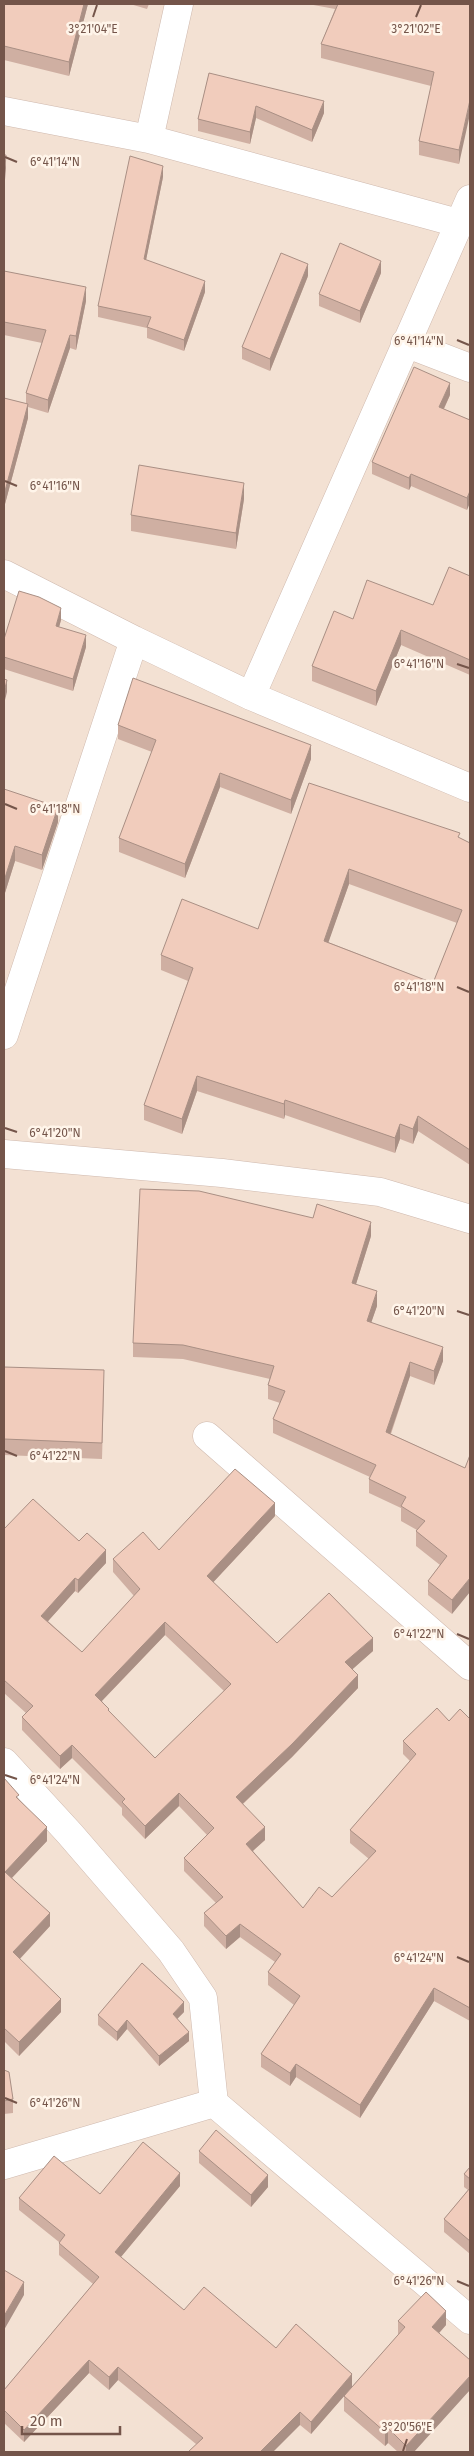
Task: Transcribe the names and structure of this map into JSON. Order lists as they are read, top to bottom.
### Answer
{
  "scale_bar": "20 m",
  "coordinates": [
    "3°21'04\"E",
    "3°21'02\"E",
    "6°41'14\"N",
    "6°41'16\"N",
    "6°41'18\"N",
    "6°41'20\"N",
    "6°41'22\"N",
    "6°41'24\"N",
    "6°41'26\"N",
    "3°20'56\"E"
  ]
}
